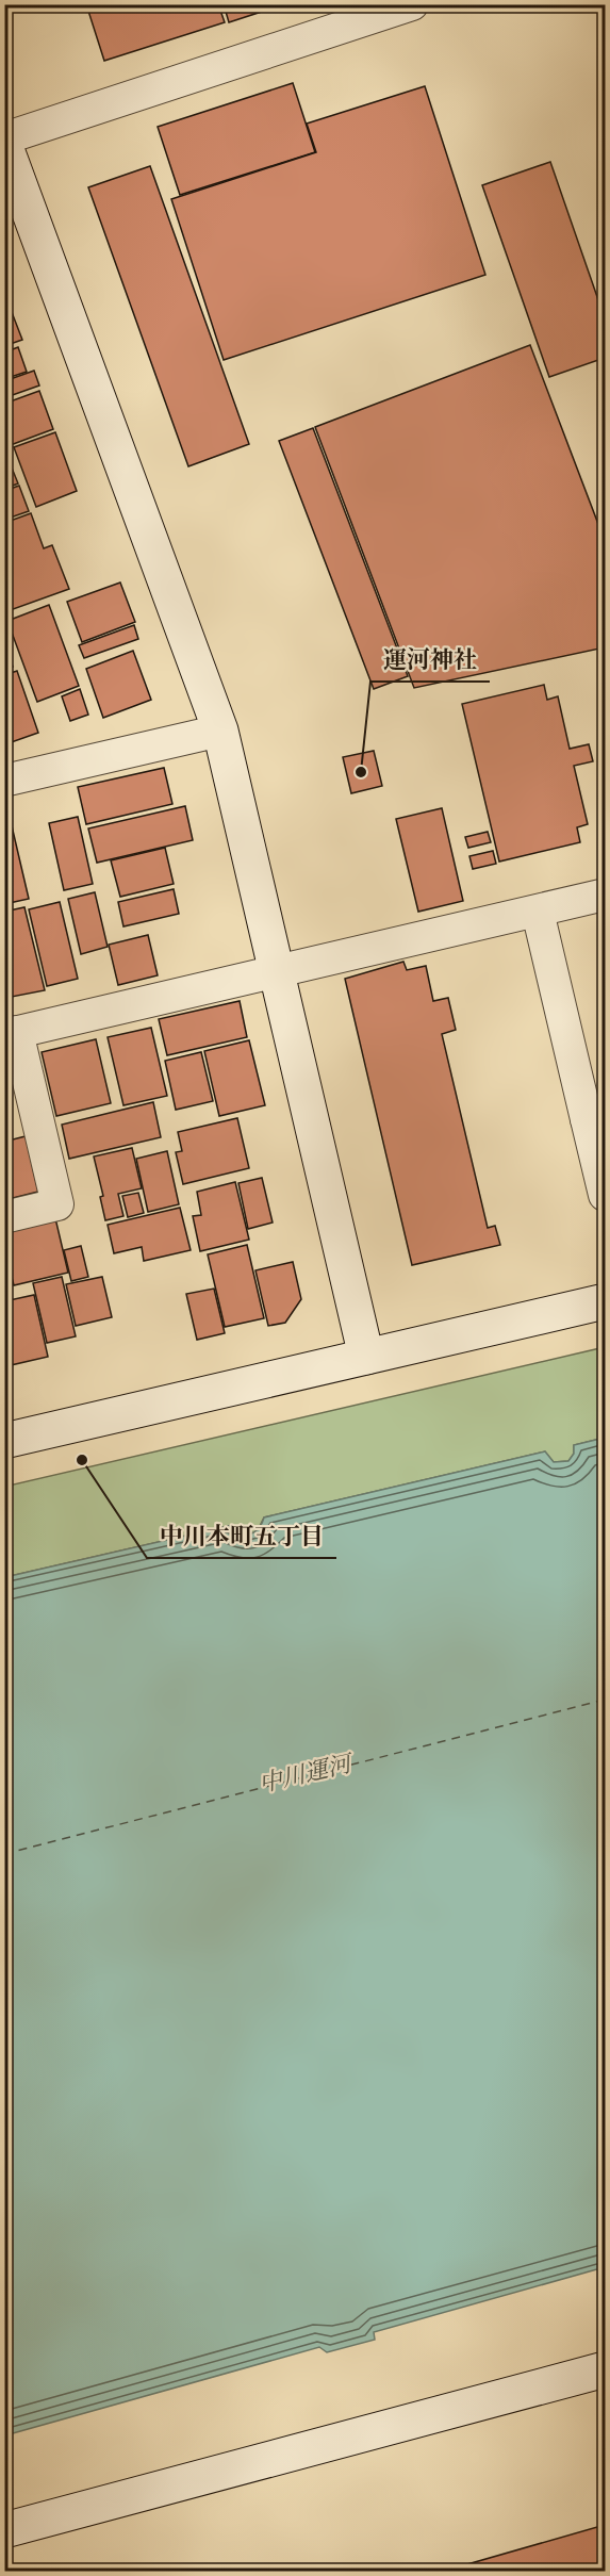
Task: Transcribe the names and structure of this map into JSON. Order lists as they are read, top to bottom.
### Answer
{
  "water": ["中川運河"],
  "places": ["運河神社", "中川本町五丁目"]
}
